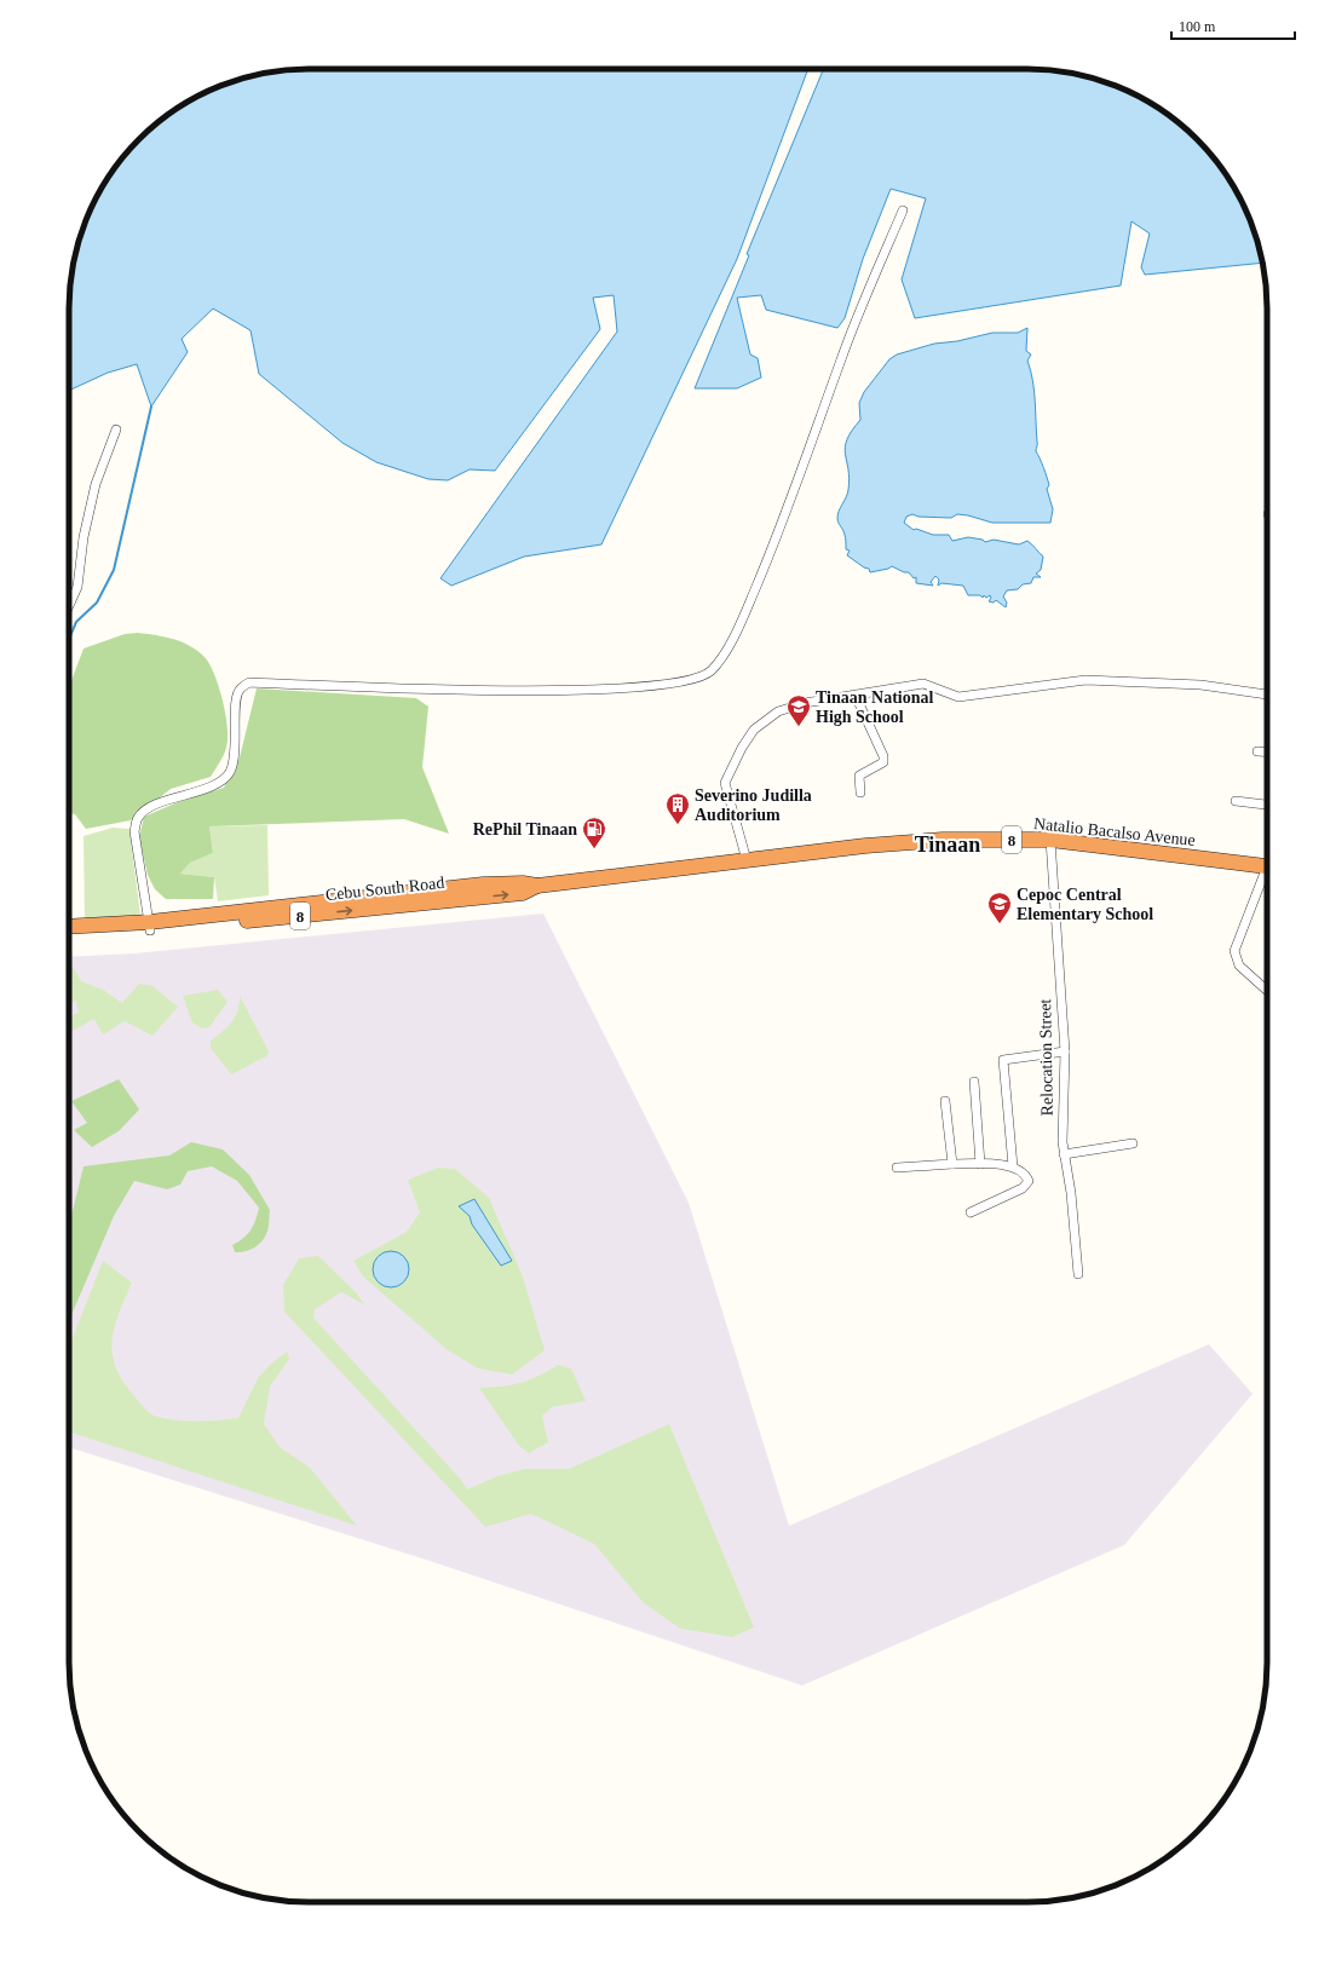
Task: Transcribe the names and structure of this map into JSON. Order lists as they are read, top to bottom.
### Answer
{
  "streets": {
    "highway": ["Natalio Bacalso Avenue", "8", "Cebu South Road"],
    "street": ["Relocation Street"]
  },
  "crossings": [
    ["Natalio Bacalso Avenue", "Cebu South Road"],
    ["Natalio Bacalso Avenue", "Relocation Street"]
  ],
  "districts": ["Tinaan"],
  "places": {
    "school or university": ["Tinaan National High School", "Cepoc Central Elementary School"],
    "building": ["Severino Judilla Auditorium"],
    "fuel station": ["RePhil Tinaan"]
  },
  "scale_bar": "100 m"
}
